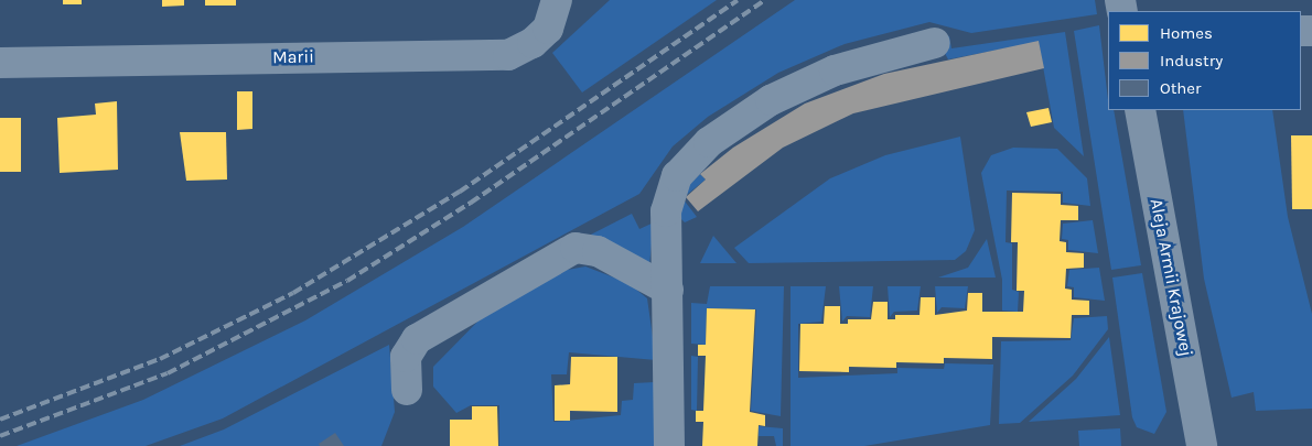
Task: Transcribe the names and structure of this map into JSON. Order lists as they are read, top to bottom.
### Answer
{
  "streets": {
    "street": ["Marii", "Aleja Armii Krajowej"]
  },
  "legend": ["Homes", "Industry", "Other"]
}
